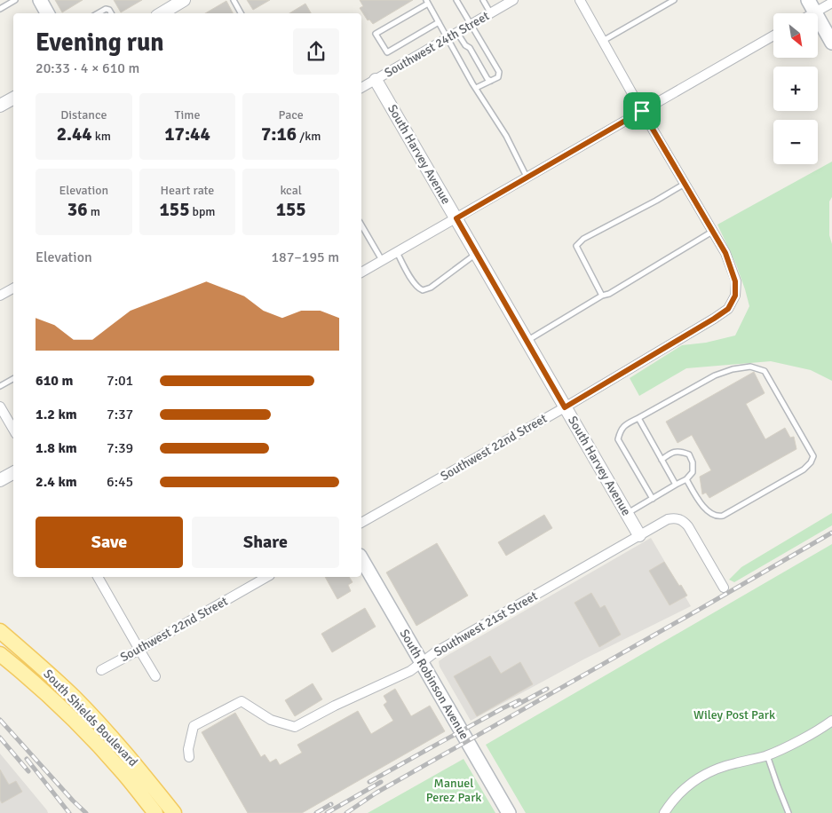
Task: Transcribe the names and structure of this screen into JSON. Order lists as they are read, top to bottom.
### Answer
{
  "streets": {
    "main road": ["South Robinson Avenue", "South Shields Boulevard"],
    "street": [
      "Southwest 24th Street",
      "South Harvey Avenue",
      "Southwest 22nd Street",
      "Southwest 21st Street"
    ]
  },
  "crossings": [
    ["Southwest 24th Street", "South Harvey Avenue"],
    ["South Harvey Avenue", "Southwest 22nd Street"],
    ["South Harvey Avenue", "Southwest 21st Street"],
    ["Southwest 21st Street", "South Robinson Avenue"]
  ],
  "parks": ["Wiley Post Park", "Manuel Perez Park"],
  "north": "bottom right",
  "page": {
    "map_buttons": ["+", "−"],
    "heading": ["Evening run", "20:33 · 4 × 610 m"],
    "stats": [
      ["Distance", "2.44 km"],
      ["Time", "17:44"],
      ["Pace", "7:16 /km"],
      ["Elevation", "36 m"],
      ["Heart rate", "155 bpm"],
      ["kcal", "155"]
    ],
    "chart": ["Elevation", "187–195 m"],
    "list": [
      {
        "name": "610 m",
        "note": "7:01"
      },
      {
        "name": "1.2 km",
        "note": "7:37"
      },
      {
        "name": "1.8 km",
        "note": "7:39"
      },
      {
        "name": "2.4 km",
        "note": "6:45"
      }
    ],
    "buttons": ["Save", "Share"]
  }
}
